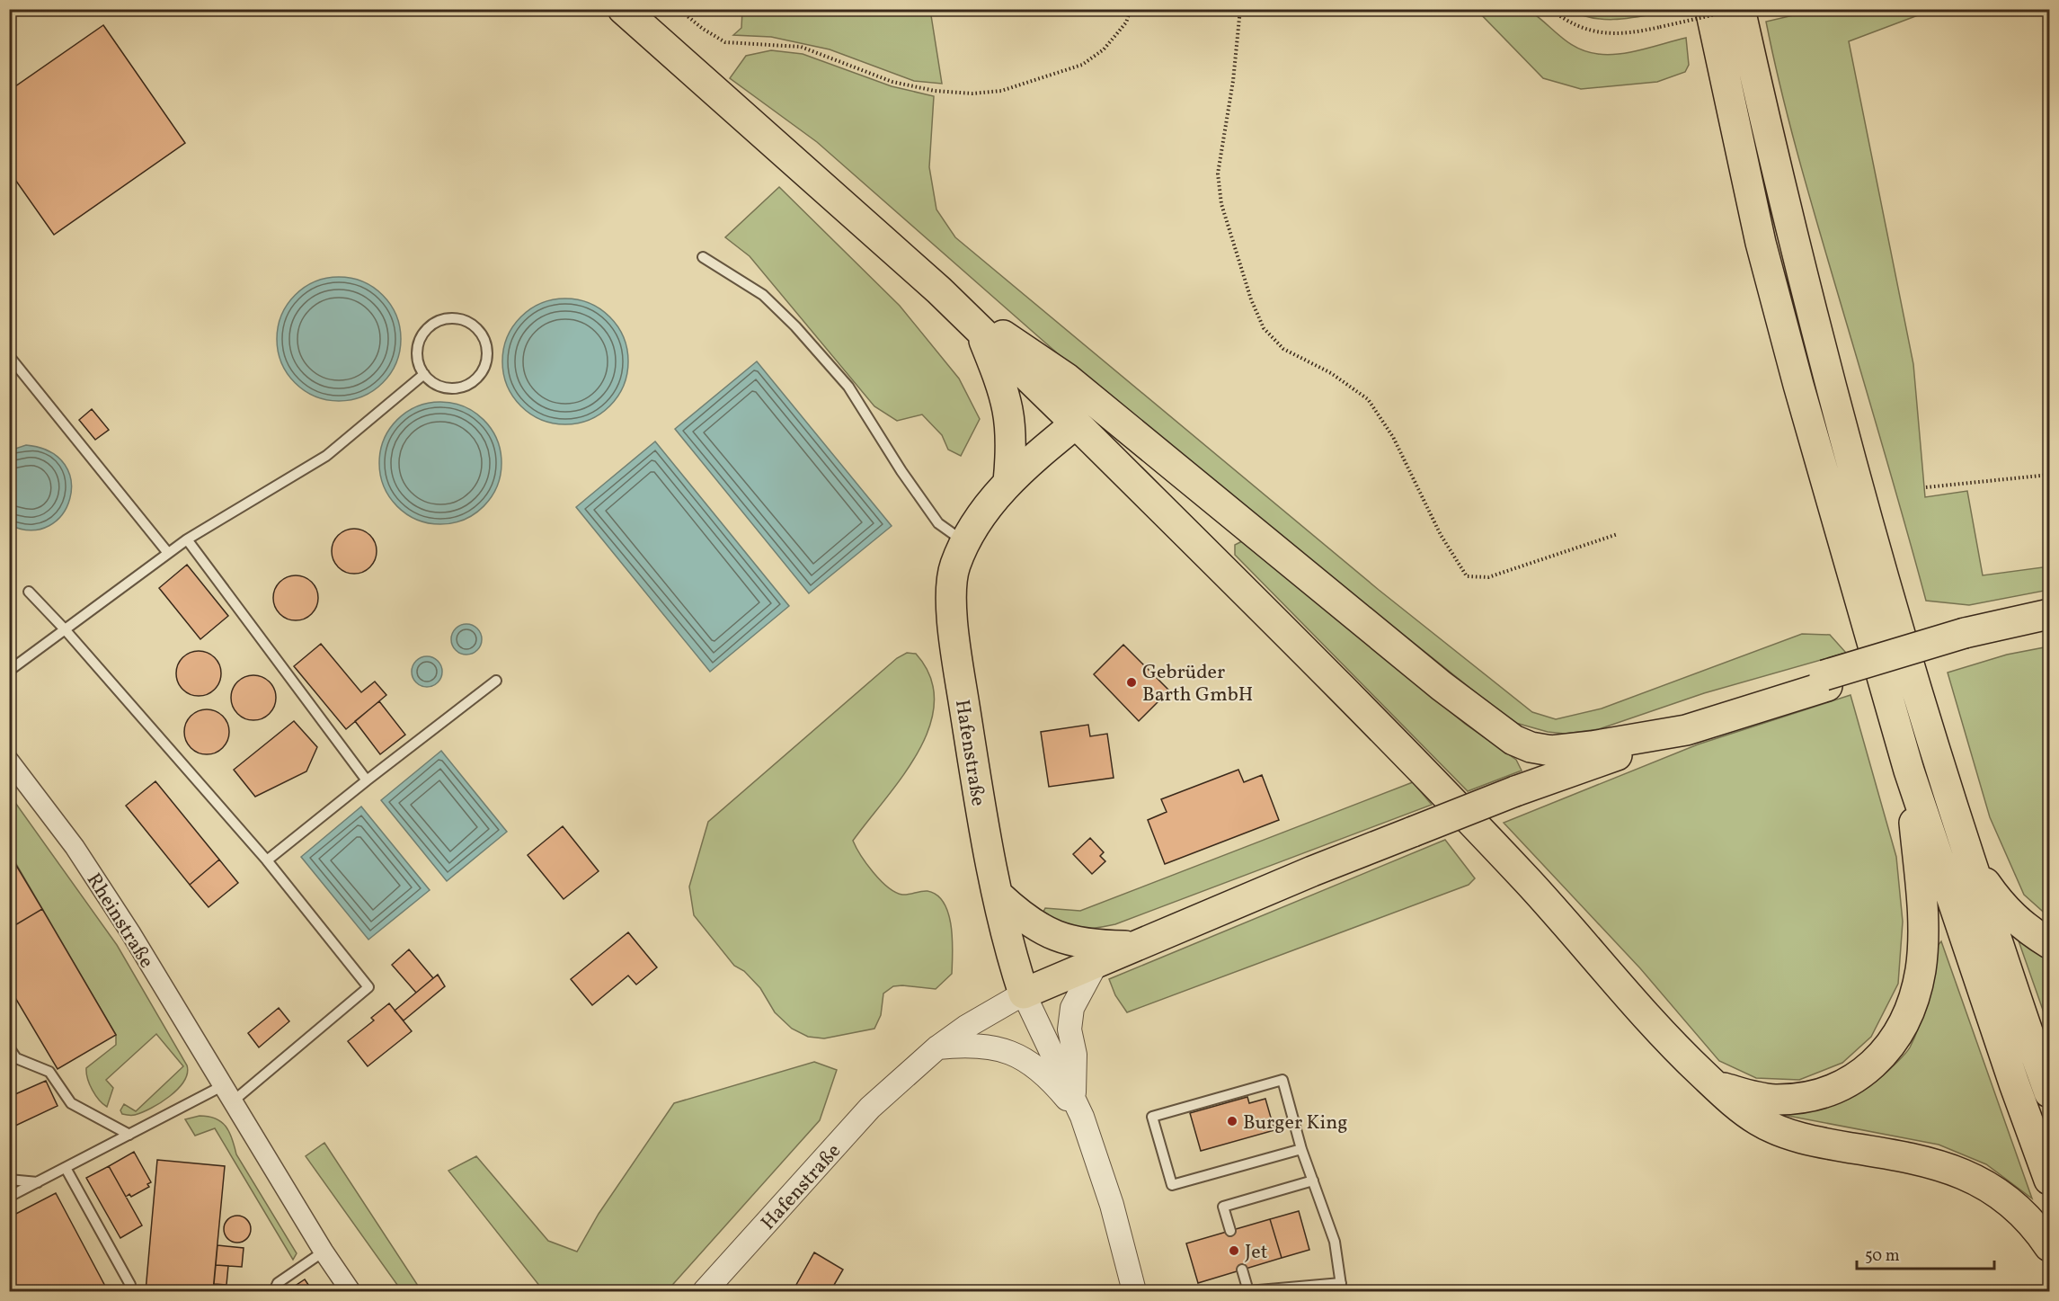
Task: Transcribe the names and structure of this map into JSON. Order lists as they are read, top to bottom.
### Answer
{
  "streets": {
    "main road": ["Hafenstraße"],
    "street": ["Rheinstraße"]
  },
  "places": ["Gebrüder Barth GmbH", "Burger King", "Jet"],
  "scale_bar": "50 m"
}
